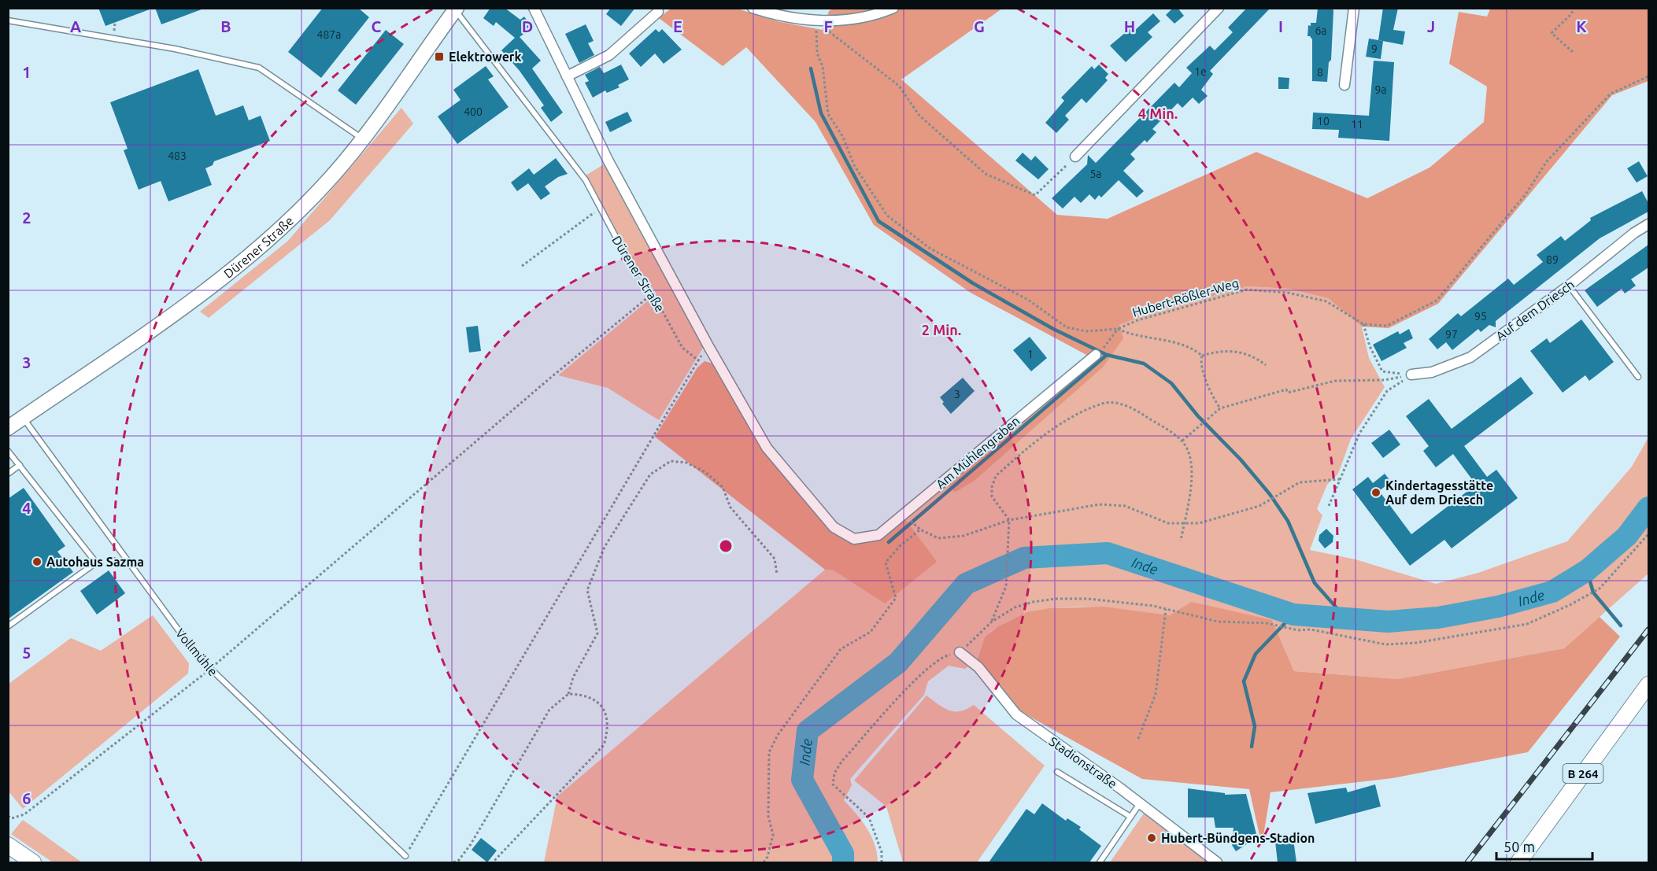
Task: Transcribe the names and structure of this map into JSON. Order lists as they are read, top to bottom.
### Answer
{
  "streets": {
    "main road": ["B 264"],
    "street": [
      "Dürener Straße",
      "Auf dem Driesch",
      "Am Mühlengraben",
      "Stadionstraße"
    ],
    "lane": ["Vollmühle"],
    "path": ["Hubert-Rößler-Weg"]
  },
  "crossings": [
    ["Dürener Straße", "Am Mühlengraben"],
    ["Dürener Straße", "Vollmühle"]
  ],
  "water": ["Inde"],
  "places": {
    "transit": ["Elektrowerk"],
    "other": ["Kindertagesstätte Auf dem Driesch", "Autohaus Sazma", "Hubert-Bündgens-Stadion"]
  },
  "house_numbers": [
    "6a",
    "487a",
    "9",
    "1e",
    "8",
    "9a",
    "400",
    "10",
    "11",
    "483",
    "5a",
    "89",
    "95",
    "97",
    "1",
    "3"
  ],
  "scale_bar": "50 m",
  "grid": {
    "columns": [
      "A",
      "B",
      "C",
      "D",
      "E",
      "F",
      "G",
      "H",
      "I",
      "J",
      "K"
    ],
    "rows": [
      "1",
      "2",
      "3",
      "4",
      "5",
      "6"
    ]
  },
  "rings": ["4 Min.", "2 Min."]
}
